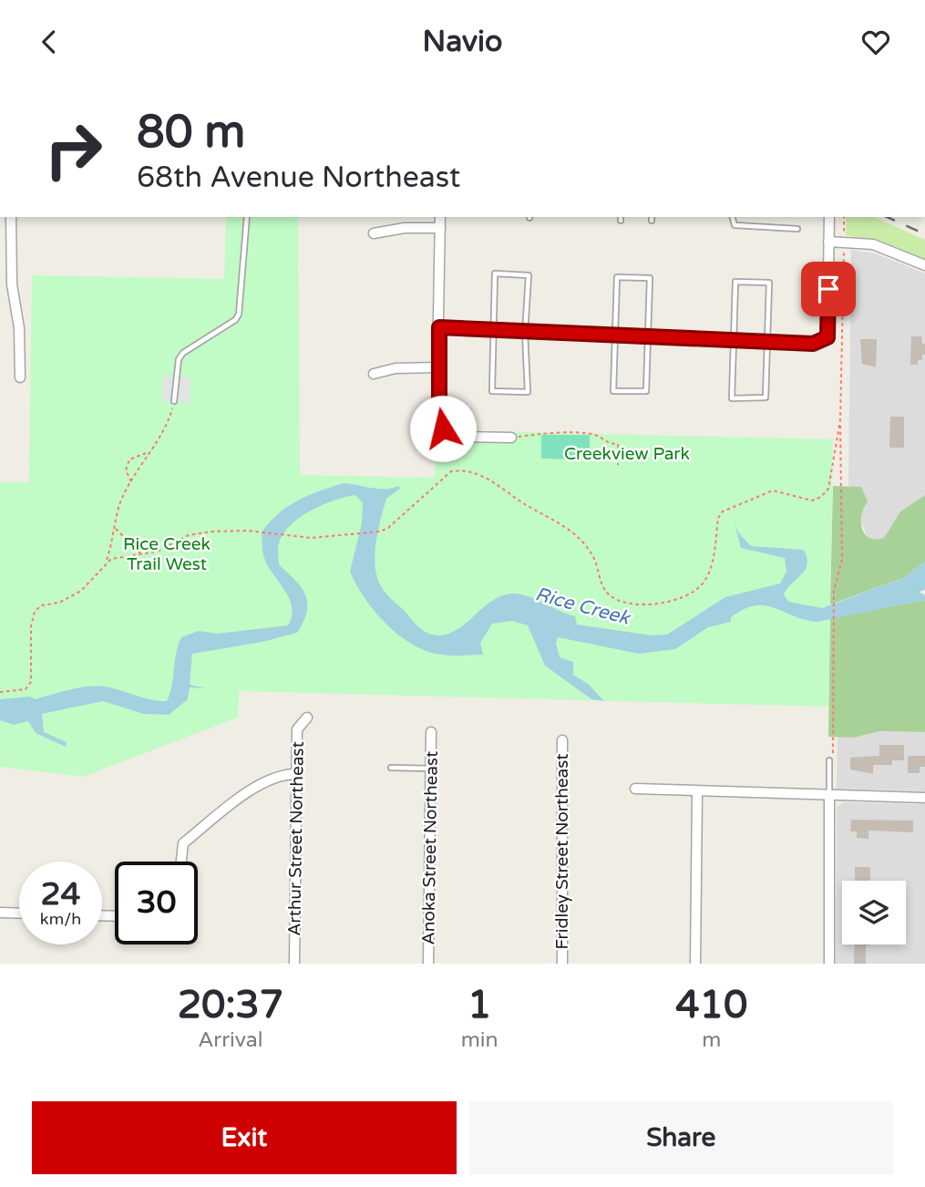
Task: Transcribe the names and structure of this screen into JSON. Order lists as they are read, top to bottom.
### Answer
{
  "streets": {
    "street": ["Arthur Street Northeast", "Anoka Street Northeast", "Fridley Street Northeast"]
  },
  "water": ["Rice Creek"],
  "parks": ["Creekview Park", "Rice Creek Trail West"],
  "page": {
    "header": "Navio",
    "turn": ["80 m", "68th Avenue Northeast"],
    "speed": "24 km/h",
    "limit": "30",
    "eta": [
      "20:37",
      "Arrival",
      "1",
      "min",
      "410",
      "m"
    ],
    "buttons": ["Exit", "Share"]
  }
}
